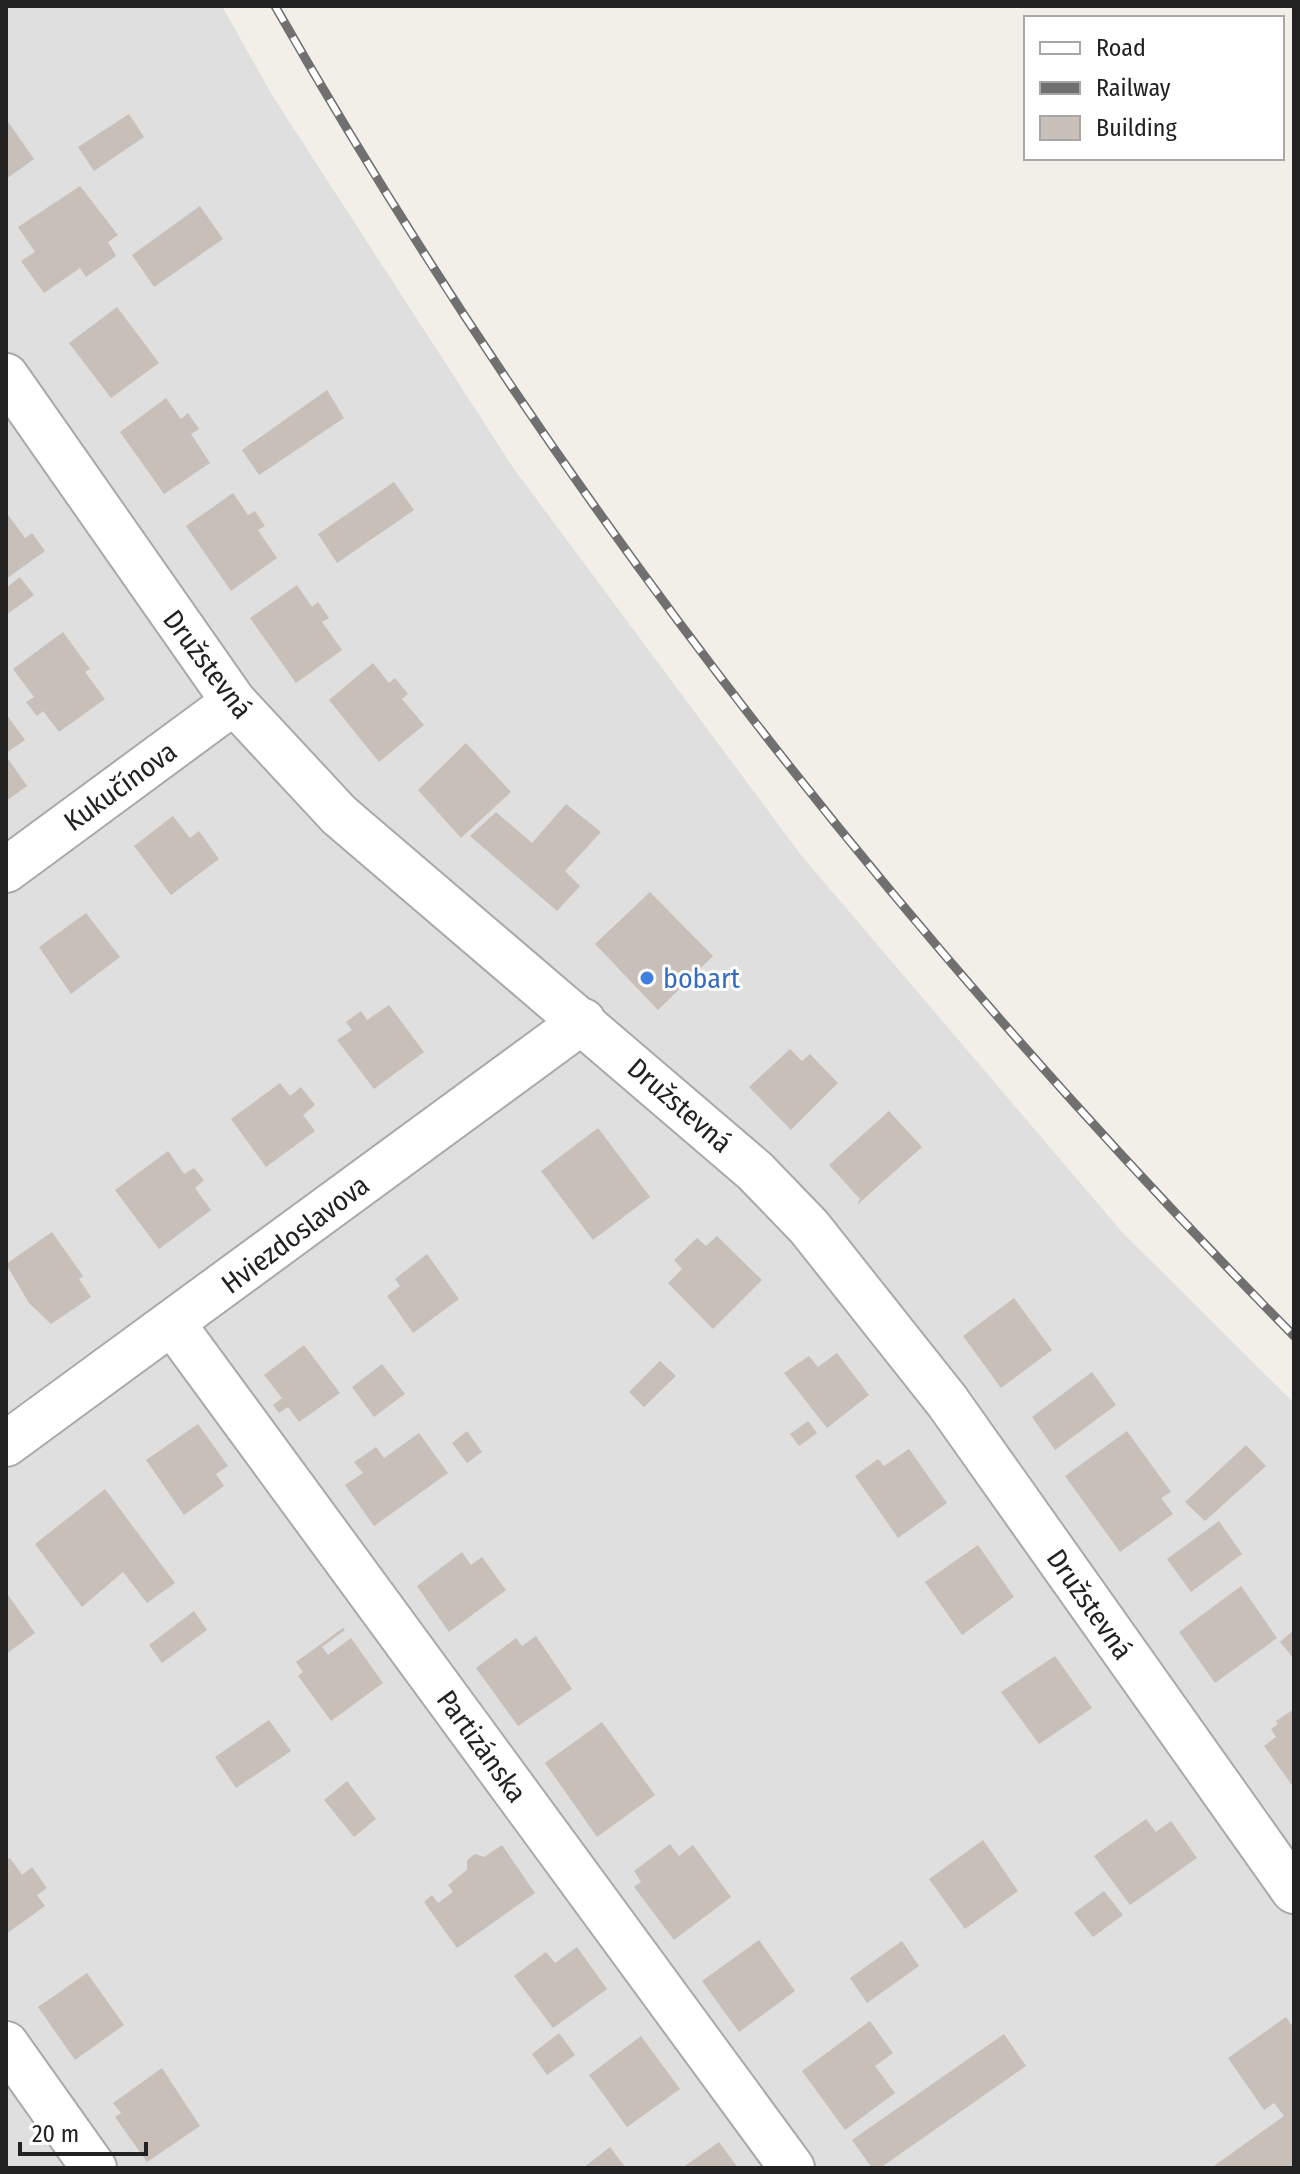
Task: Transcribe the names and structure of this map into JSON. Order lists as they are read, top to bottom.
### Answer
{
  "streets": {
    "street": [
      "Družstevná",
      "Kukučínova",
      "Hviezdoslavova",
      "Partizánska"
    ]
  },
  "crossings": [
    ["Družstevná", "Kukučínova"],
    ["Družstevná", "Hviezdoslavova"],
    ["Hviezdoslavova", "Partizánska"]
  ],
  "places": ["bobart"],
  "legend": ["Road", "Railway", "Building"],
  "scale_bar": "20 m"
}
